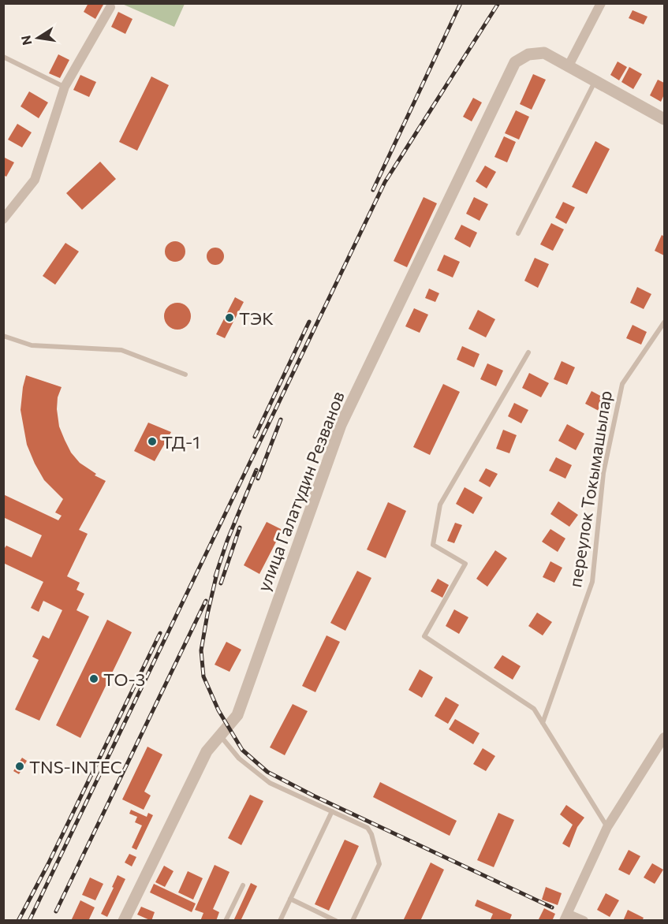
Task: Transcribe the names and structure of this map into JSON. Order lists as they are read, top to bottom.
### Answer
{
  "streets": {
    "street": ["улица Галатудин Резванов"],
    "lane": ["переулок Токымашылар"]
  },
  "places": [
    "ТЭК",
    "ТД-1",
    "ТО-3",
    "TNS-INTEC"
  ],
  "north": "left"
}
